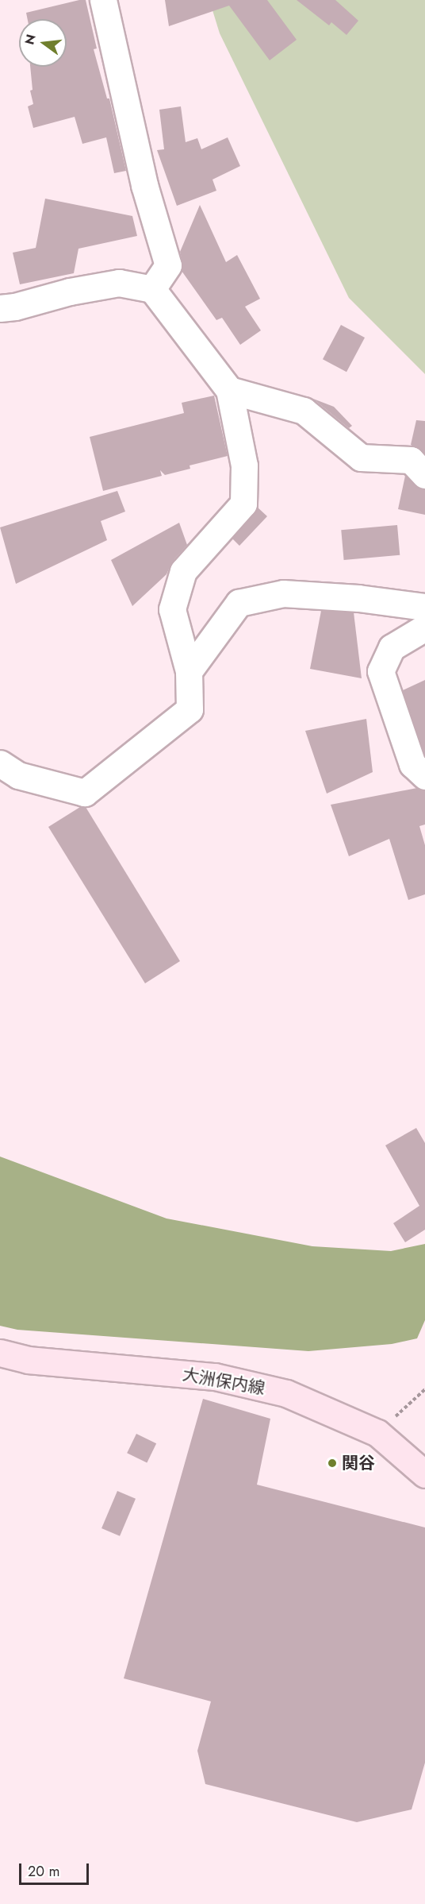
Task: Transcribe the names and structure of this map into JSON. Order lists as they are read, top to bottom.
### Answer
{
  "streets": {
    "main road": ["大洲保内線"]
  },
  "places": ["関谷"],
  "scale_bar": "20 m",
  "north": "left"
}
